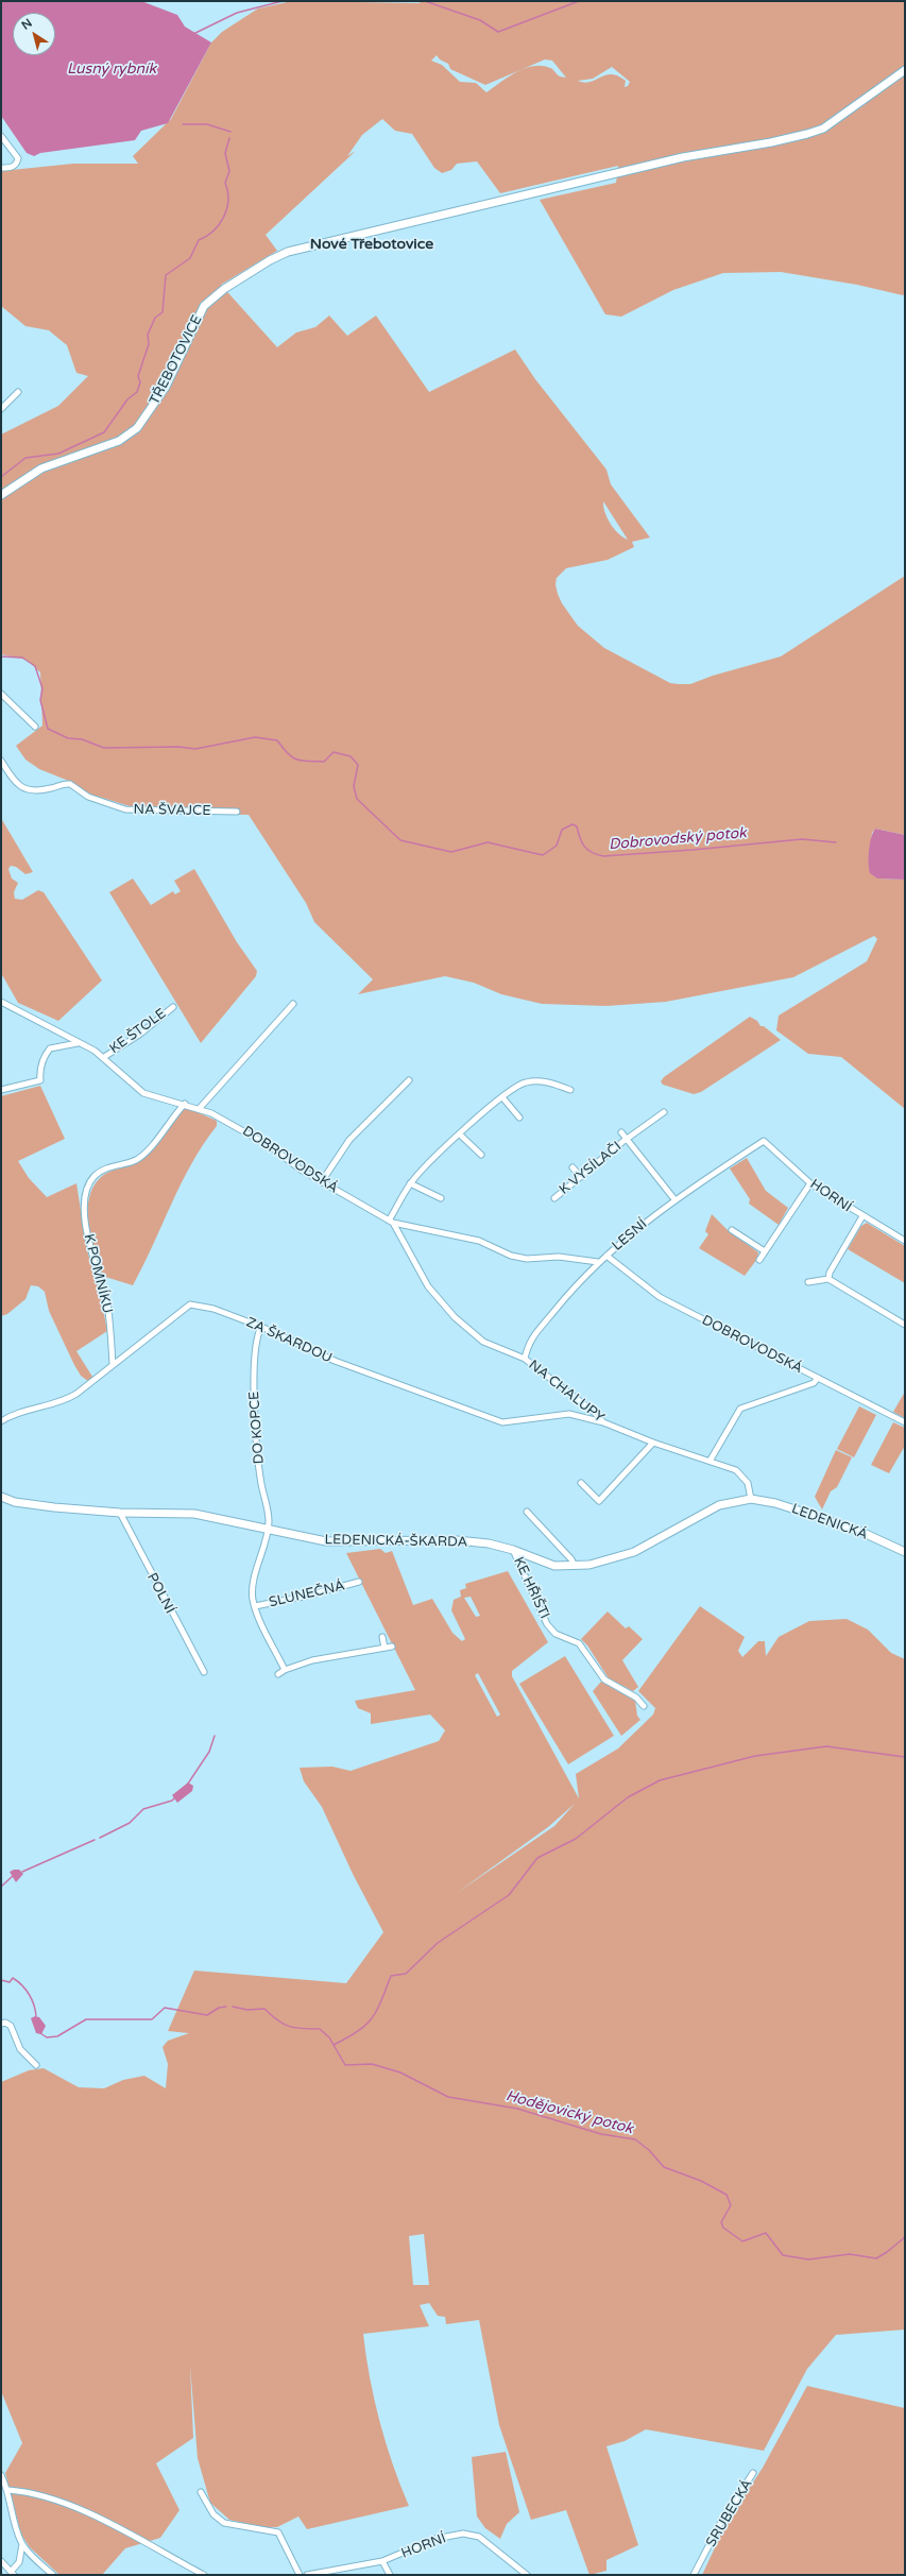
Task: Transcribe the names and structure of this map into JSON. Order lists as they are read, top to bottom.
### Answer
{
  "streets": {
    "street": [
      "TŘEBOTOVICE",
      "NA ŠVAJCE",
      "KE ŠTOLE",
      "DOBROVODSKÁ",
      "K VYSÍLAČI",
      "HORNÍ",
      "LESNÍ",
      "K POMNÍKU",
      "ZA ŠKARDOU",
      "NA CHALUPY",
      "DO KOPCE",
      "LEDENICKÁ",
      "LEDENICKÁ-ŠKARDA",
      "KE HŘIŠTI",
      "POLNÍ",
      "SLUNEČNÁ",
      "SRUBECKÁ"
    ]
  },
  "crossings": [
    ["KE ŠTOLE", "DOBROVODSKÁ"],
    ["DOBROVODSKÁ", "LESNÍ"],
    ["DOBROVODSKÁ", "K POMNÍKU"],
    ["DOBROVODSKÁ", "NA CHALUPY"],
    ["K VYSÍLAČI", "LESNÍ"],
    ["HORNÍ", "LESNÍ"],
    ["LESNÍ", "NA CHALUPY"],
    ["K POMNÍKU", "ZA ŠKARDOU"],
    ["ZA ŠKARDOU", "NA CHALUPY"],
    ["ZA ŠKARDOU", "DO KOPCE"],
    ["NA CHALUPY", "LEDENICKÁ"],
    ["NA CHALUPY", "LEDENICKÁ-ŠKARDA"],
    ["DO KOPCE", "LEDENICKÁ-ŠKARDA"],
    ["DO KOPCE", "SLUNEČNÁ"],
    ["LEDENICKÁ", "LEDENICKÁ-ŠKARDA"],
    ["LEDENICKÁ-ŠKARDA", "KE HŘIŠTI"],
    ["LEDENICKÁ-ŠKARDA", "POLNÍ"],
    ["LEDENICKÁ-ŠKARDA", "SLUNEČNÁ"]
  ],
  "districts": ["Nové Třebotovice"],
  "water": ["Lusný rybník", "Dobrovodský potok", "Hodějovický potok"],
  "north": "top left"
}
